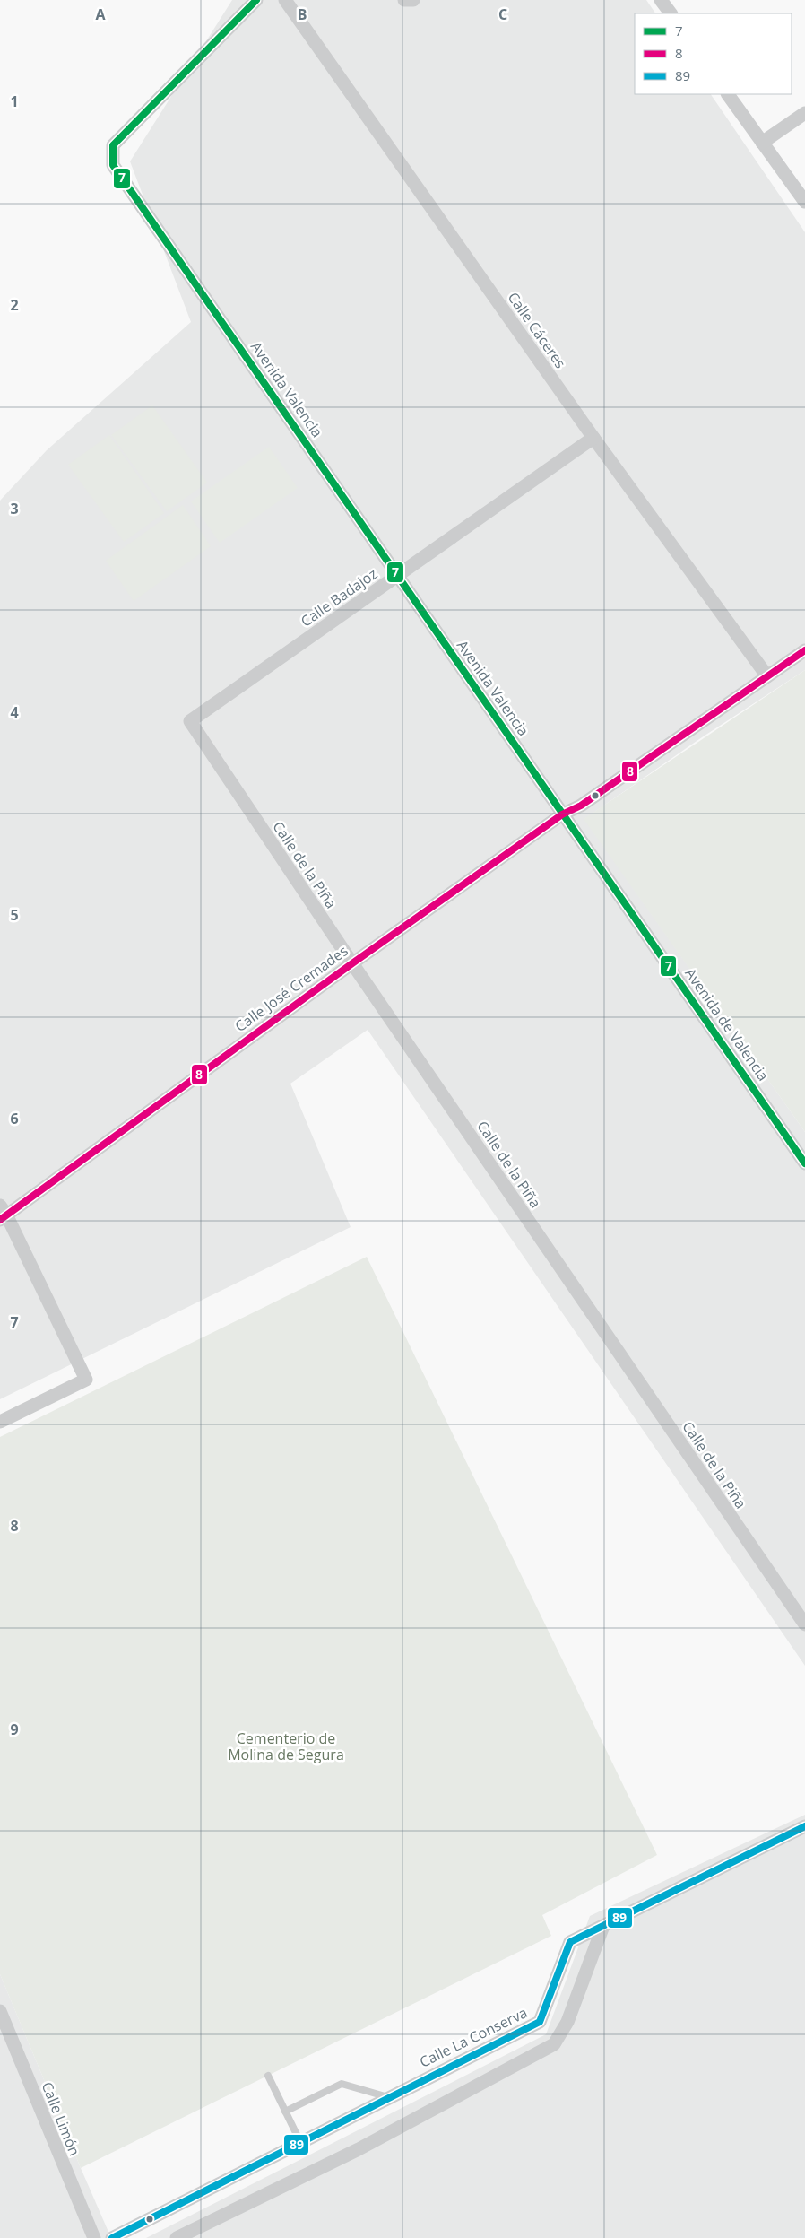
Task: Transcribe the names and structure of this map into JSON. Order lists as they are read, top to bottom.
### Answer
{
  "streets": {
    "street": [
      "Calle Cáceres",
      "Avenida Valencia",
      "Calle Badajoz",
      "Calle de la Piña",
      "Calle José Cremades",
      "Avenida de Valencia",
      "Calle La Conserva",
      "Calle Limón"
    ]
  },
  "crossings": [
    ["Calle Cáceres", "Calle Badajoz"],
    ["Calle Cáceres", "Calle José Cremades"],
    ["Avenida Valencia", "Calle Badajoz"],
    ["Avenida Valencia", "Calle José Cremades"],
    ["Avenida Valencia", "Avenida de Valencia"],
    ["Calle Badajoz", "Calle de la Piña"],
    ["Calle de la Piña", "Calle José Cremades"],
    ["Calle José Cremades", "Avenida de Valencia"]
  ],
  "parks": ["Cementerio de Molina de Segura"],
  "lines": ["transit line 7", "transit line 8", "transit line 89"],
  "legend": ["7", "8", "89"],
  "grid": {
    "columns": ["A", "B", "C"],
    "rows": [
      "1",
      "2",
      "3",
      "4",
      "5",
      "6",
      "7",
      "8",
      "9"
    ]
  }
}
